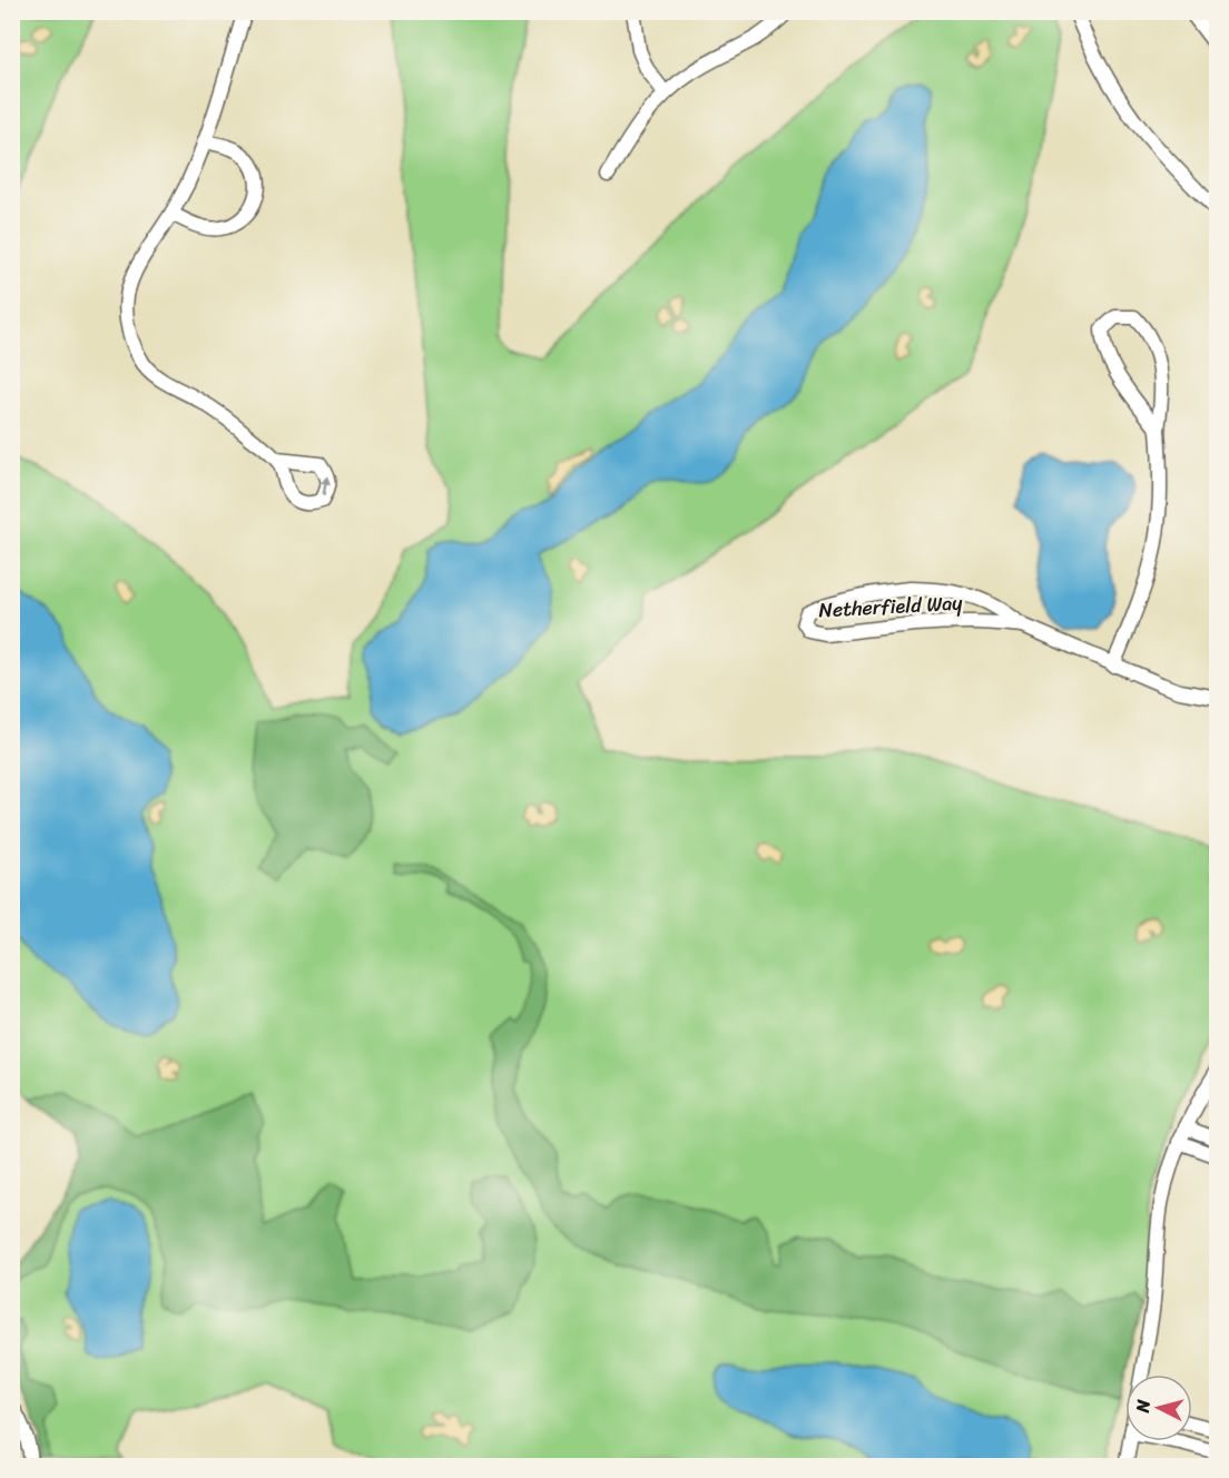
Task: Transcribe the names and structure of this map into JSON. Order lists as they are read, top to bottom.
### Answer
{
  "streets": {
    "street": ["Netherfield Way"]
  },
  "north": "left"
}
